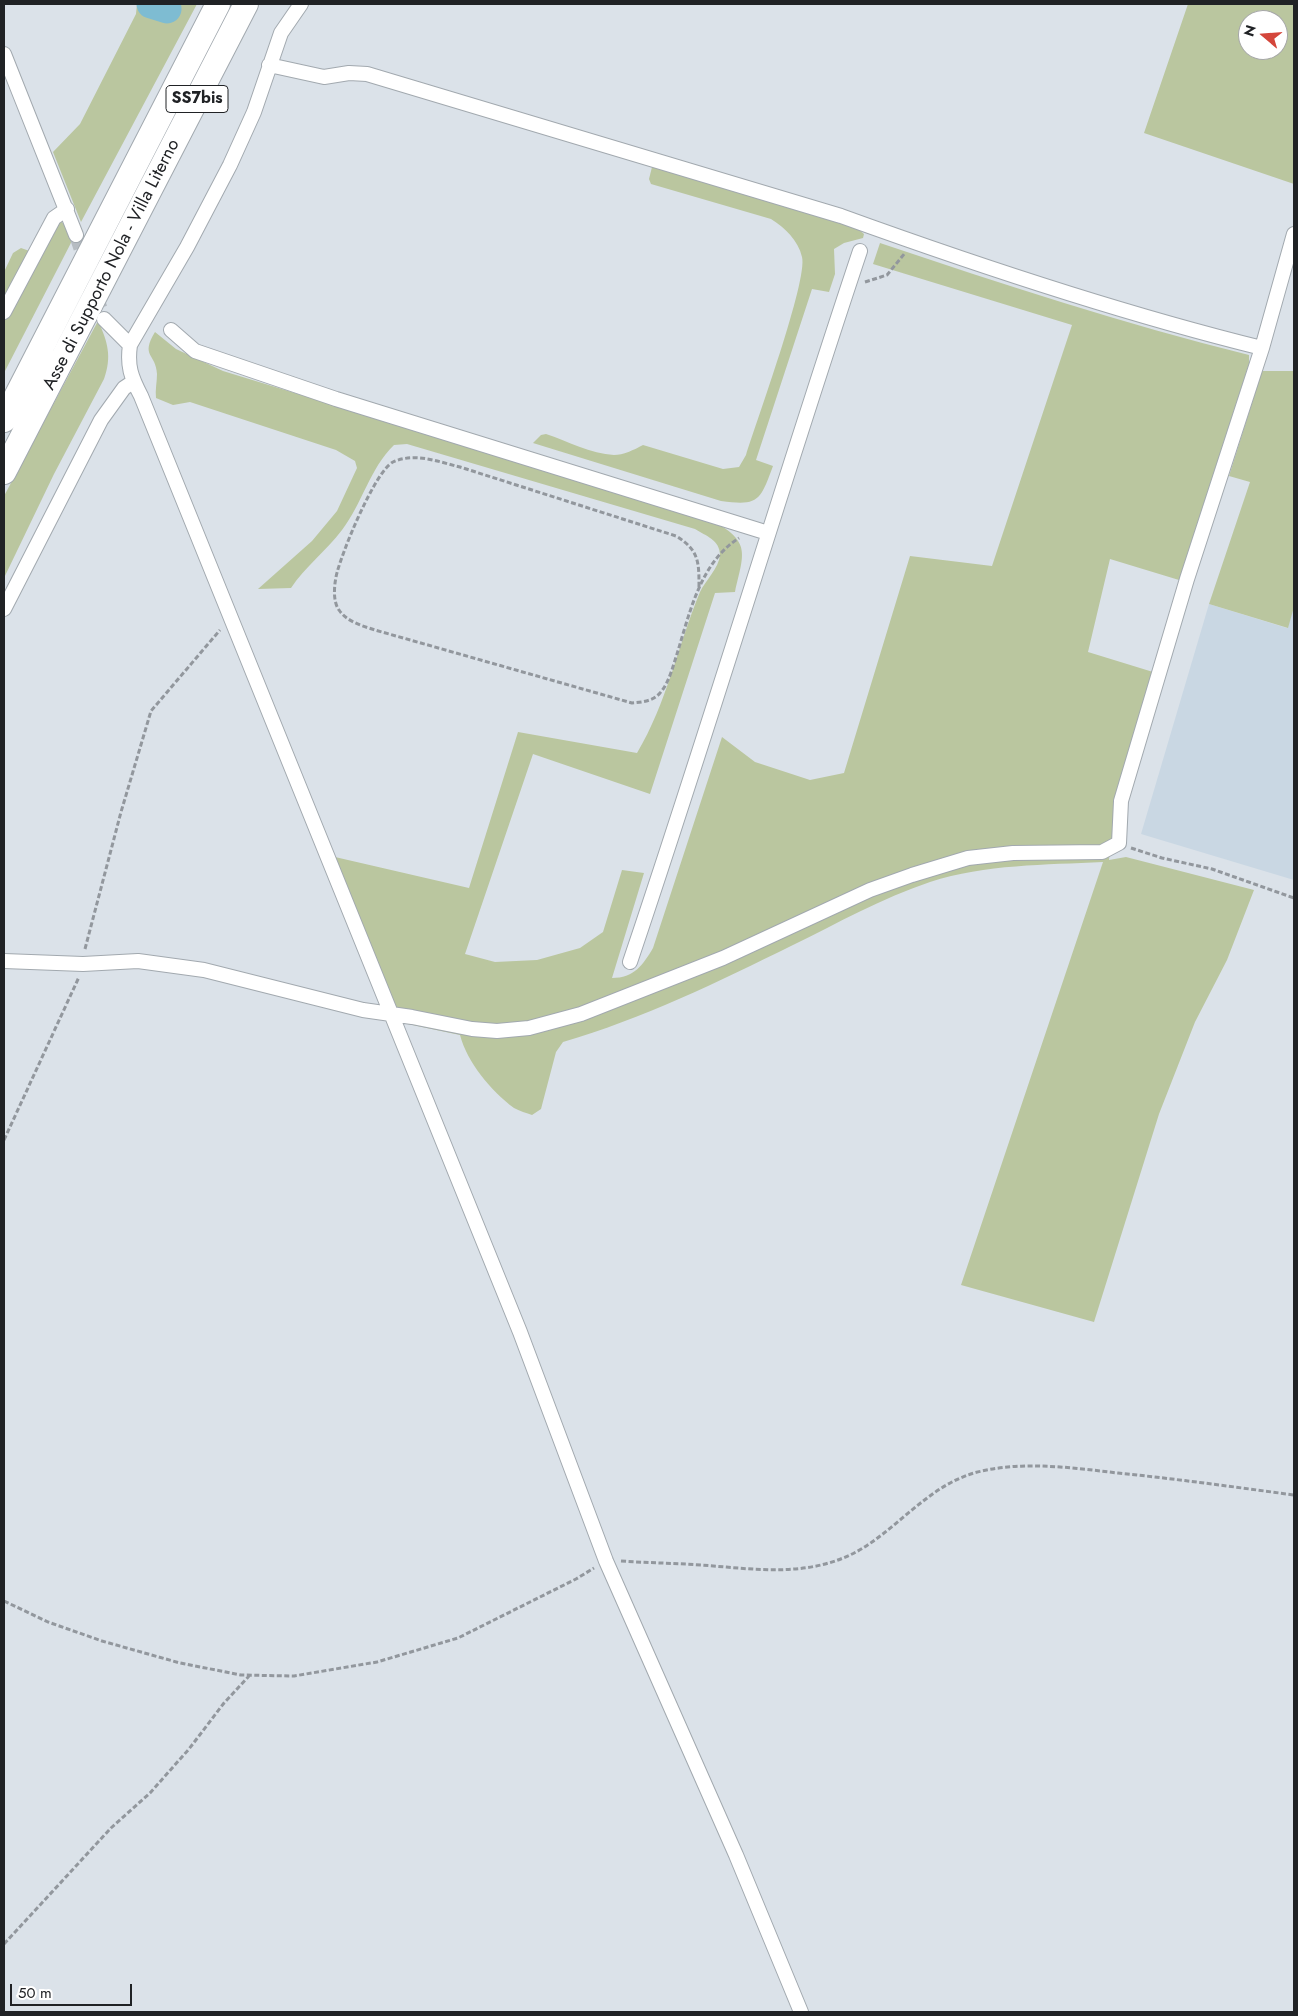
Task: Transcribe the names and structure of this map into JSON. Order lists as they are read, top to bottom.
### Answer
{
  "streets": {
    "highway": ["SS7bis", "Asse di Supporto Nola - Villa Literno"]
  },
  "scale_bar": "50 m",
  "north": "left"
}
